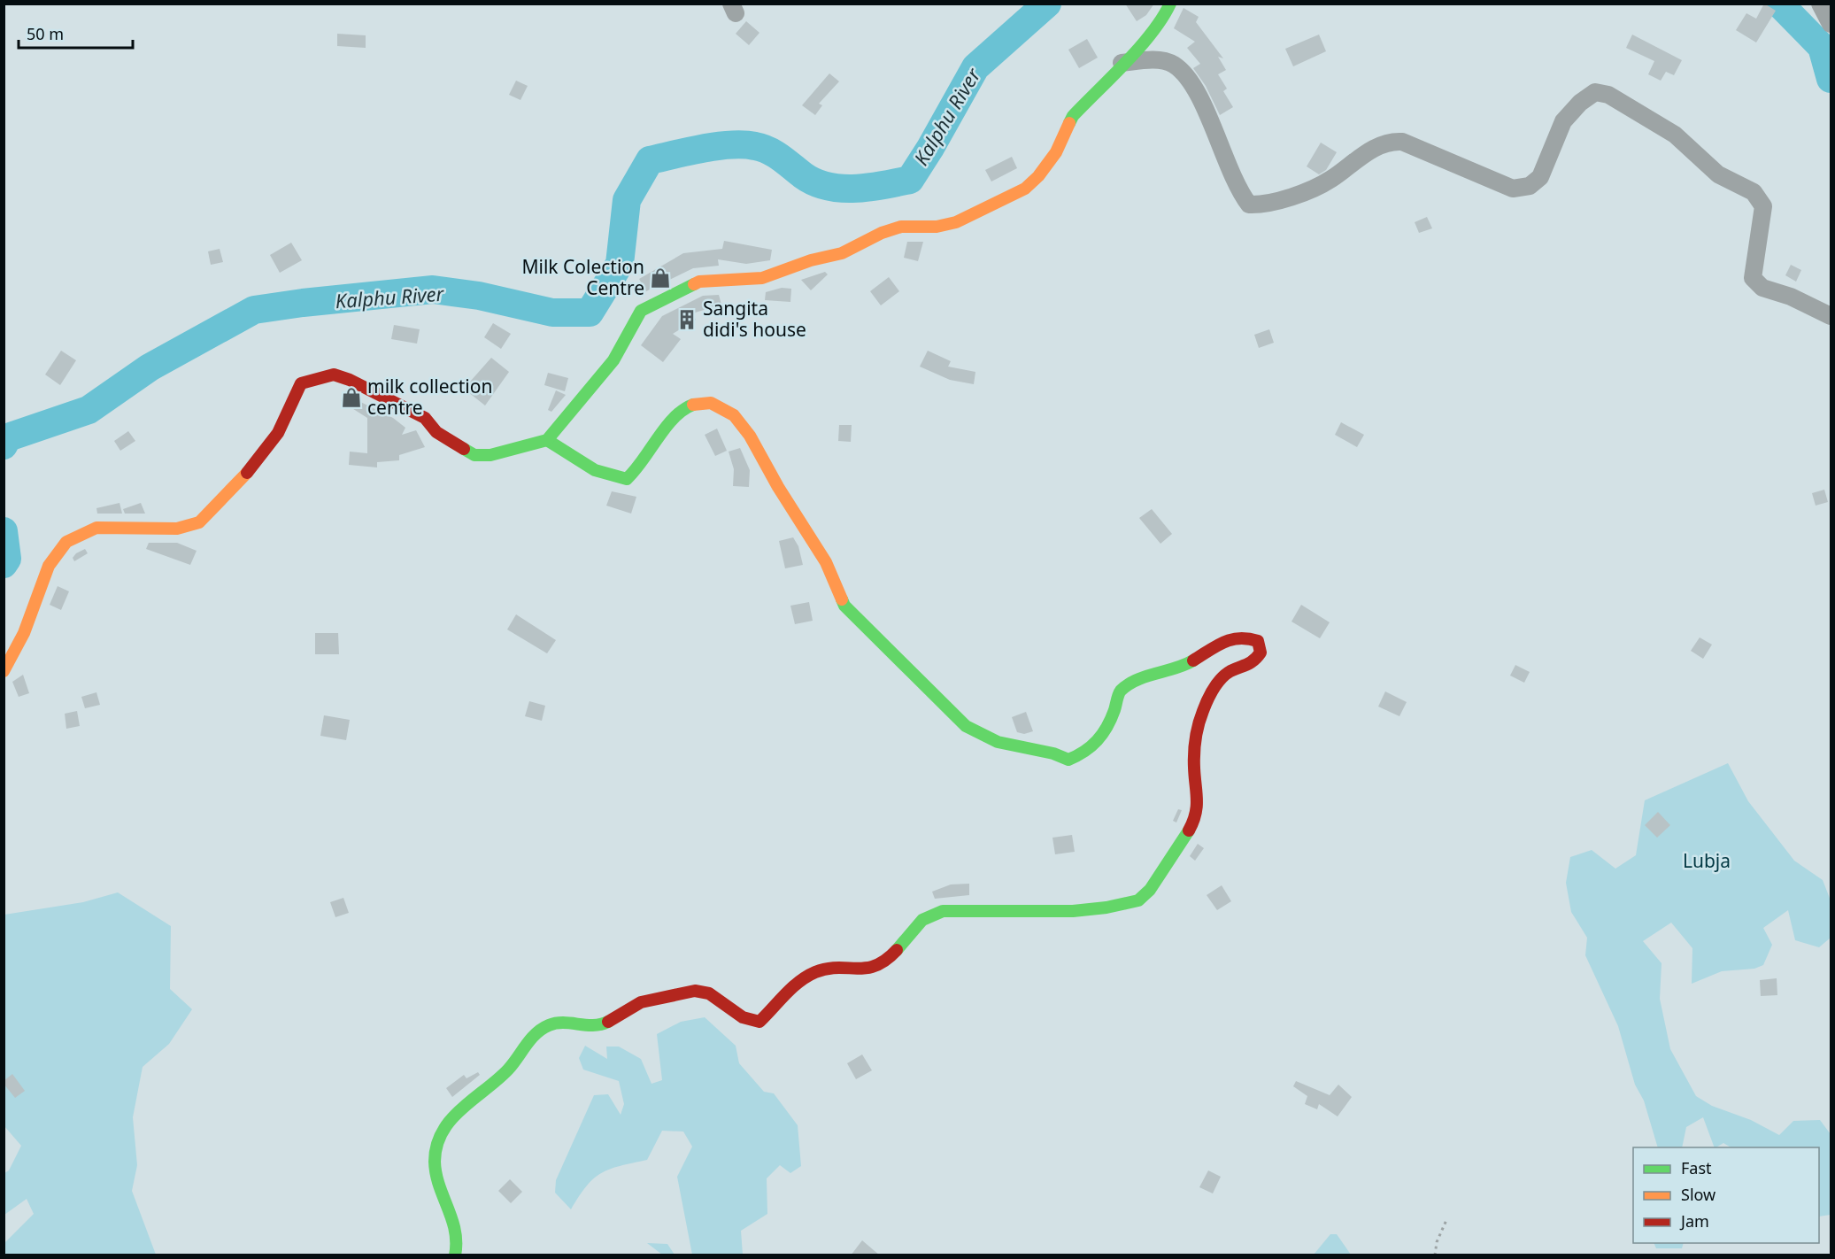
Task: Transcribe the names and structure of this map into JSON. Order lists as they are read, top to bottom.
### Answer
{
  "water": ["Kalphu River"],
  "parks": ["Lubja"],
  "places": {
    "shop": ["Milk Colection Centre", "milk collection centre"],
    "building": ["Sangita didi's house"]
  },
  "legend": ["Fast", "Slow", "Jam"],
  "scale_bar": "50 m"
}
